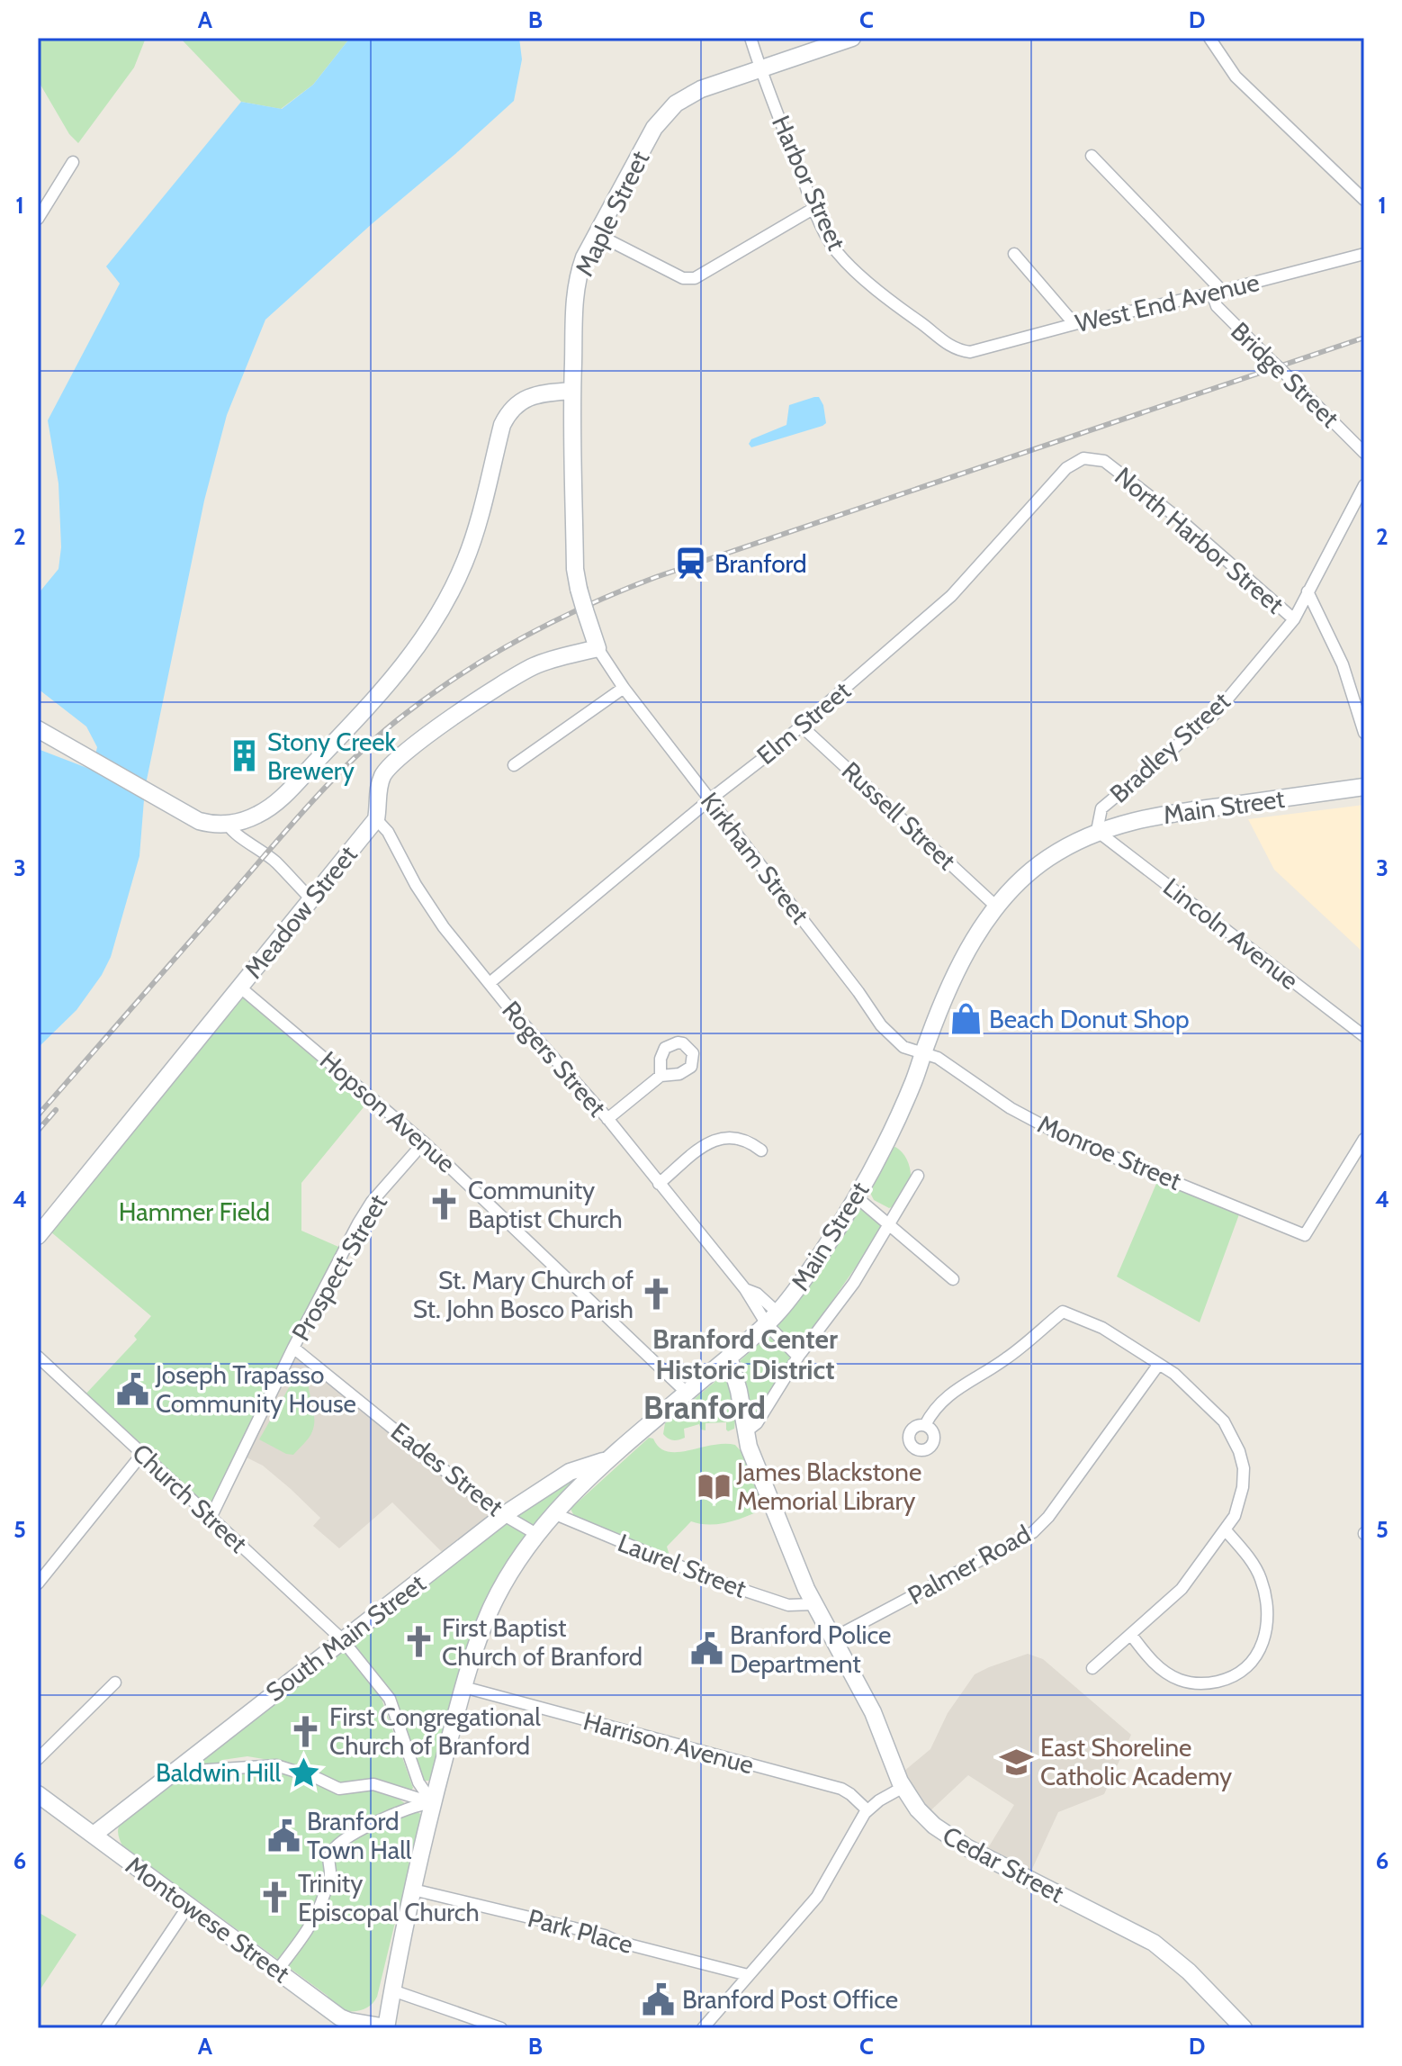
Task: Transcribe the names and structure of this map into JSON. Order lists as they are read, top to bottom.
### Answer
{
  "streets": {
    "street": [
      "Harbor Street",
      "Maple Street",
      "West End Avenue",
      "Bridge Street",
      "North Harbor Street",
      "Elm Street",
      "Bradley Street",
      "Main Street",
      "Russell Street",
      "Kirkham Street",
      "Meadow Street",
      "Lincoln Avenue",
      "Rogers Street",
      "Hopson Avenue",
      "Monroe Street",
      "Prospect Street",
      "Eades Street",
      "Church Street",
      "Palmer Road",
      "Laurel Street",
      "South Main Street",
      "Harrison Avenue",
      "Cedar Street",
      "Montowese Street",
      "Park Place"
    ]
  },
  "crossings": [
    ["Harbor Street", "Maple Street"],
    ["Harbor Street", "West End Avenue"],
    ["Maple Street", "Kirkham Street"],
    ["West End Avenue", "Bridge Street"],
    ["North Harbor Street", "Elm Street"],
    ["North Harbor Street", "Bradley Street"],
    ["Elm Street", "Russell Street"],
    ["Elm Street", "Kirkham Street"],
    ["Elm Street", "Rogers Street"],
    ["Bradley Street", "Main Street"],
    ["Bradley Street", "Lincoln Avenue"],
    ["Main Street", "Russell Street"],
    ["Main Street", "Kirkham Street"],
    ["Main Street", "Lincoln Avenue"],
    ["Main Street", "Rogers Street"],
    ["Main Street", "Hopson Avenue"],
    ["Main Street", "Monroe Street"],
    ["Main Street", "Eades Street"],
    ["Main Street", "Church Street"],
    ["Main Street", "Laurel Street"],
    ["Main Street", "South Main Street"],
    ["Main Street", "Harrison Avenue"],
    ["Main Street", "Cedar Street"],
    ["Main Street", "Montowese Street"],
    ["Main Street", "Park Place"],
    ["Kirkham Street", "Monroe Street"],
    ["Meadow Street", "Rogers Street"],
    ["Meadow Street", "Hopson Avenue"],
    ["Hopson Avenue", "Prospect Street"],
    ["Prospect Street", "Eades Street"],
    ["Prospect Street", "Church Street"],
    ["Eades Street", "South Main Street"],
    ["Church Street", "South Main Street"],
    ["Palmer Road", "Cedar Street"],
    ["Laurel Street", "Cedar Street"],
    ["South Main Street", "Montowese Street"]
  ],
  "districts": ["Branford Center Historic District", "Branford"],
  "parks": ["Hammer Field"],
  "places": {
    "station": ["Branford"],
    "building": ["Stony Creek Brewery"],
    "shop": ["Beach Donut Shop"],
    "church": [
      "Community Baptist Church",
      "St. Mary Church of St. John Bosco Parish",
      "First Baptist Church of Branford",
      "First Congregational Church of Branford",
      "Trinity Episcopal Church"
    ],
    "public building": [
      "Joseph Trapasso Community House",
      "Branford Police Department",
      "Branford Town Hall",
      "Branford Post Office"
    ],
    "library": ["James Blackstone Memorial Library"],
    "school or university": ["East Shoreline Catholic Academy"],
    "place": ["Baldwin Hill"]
  },
  "grid": {
    "columns": [
      "A",
      "B",
      "C",
      "D"
    ],
    "rows": [
      "1",
      "2",
      "3",
      "4",
      "5",
      "6"
    ]
  }
}
